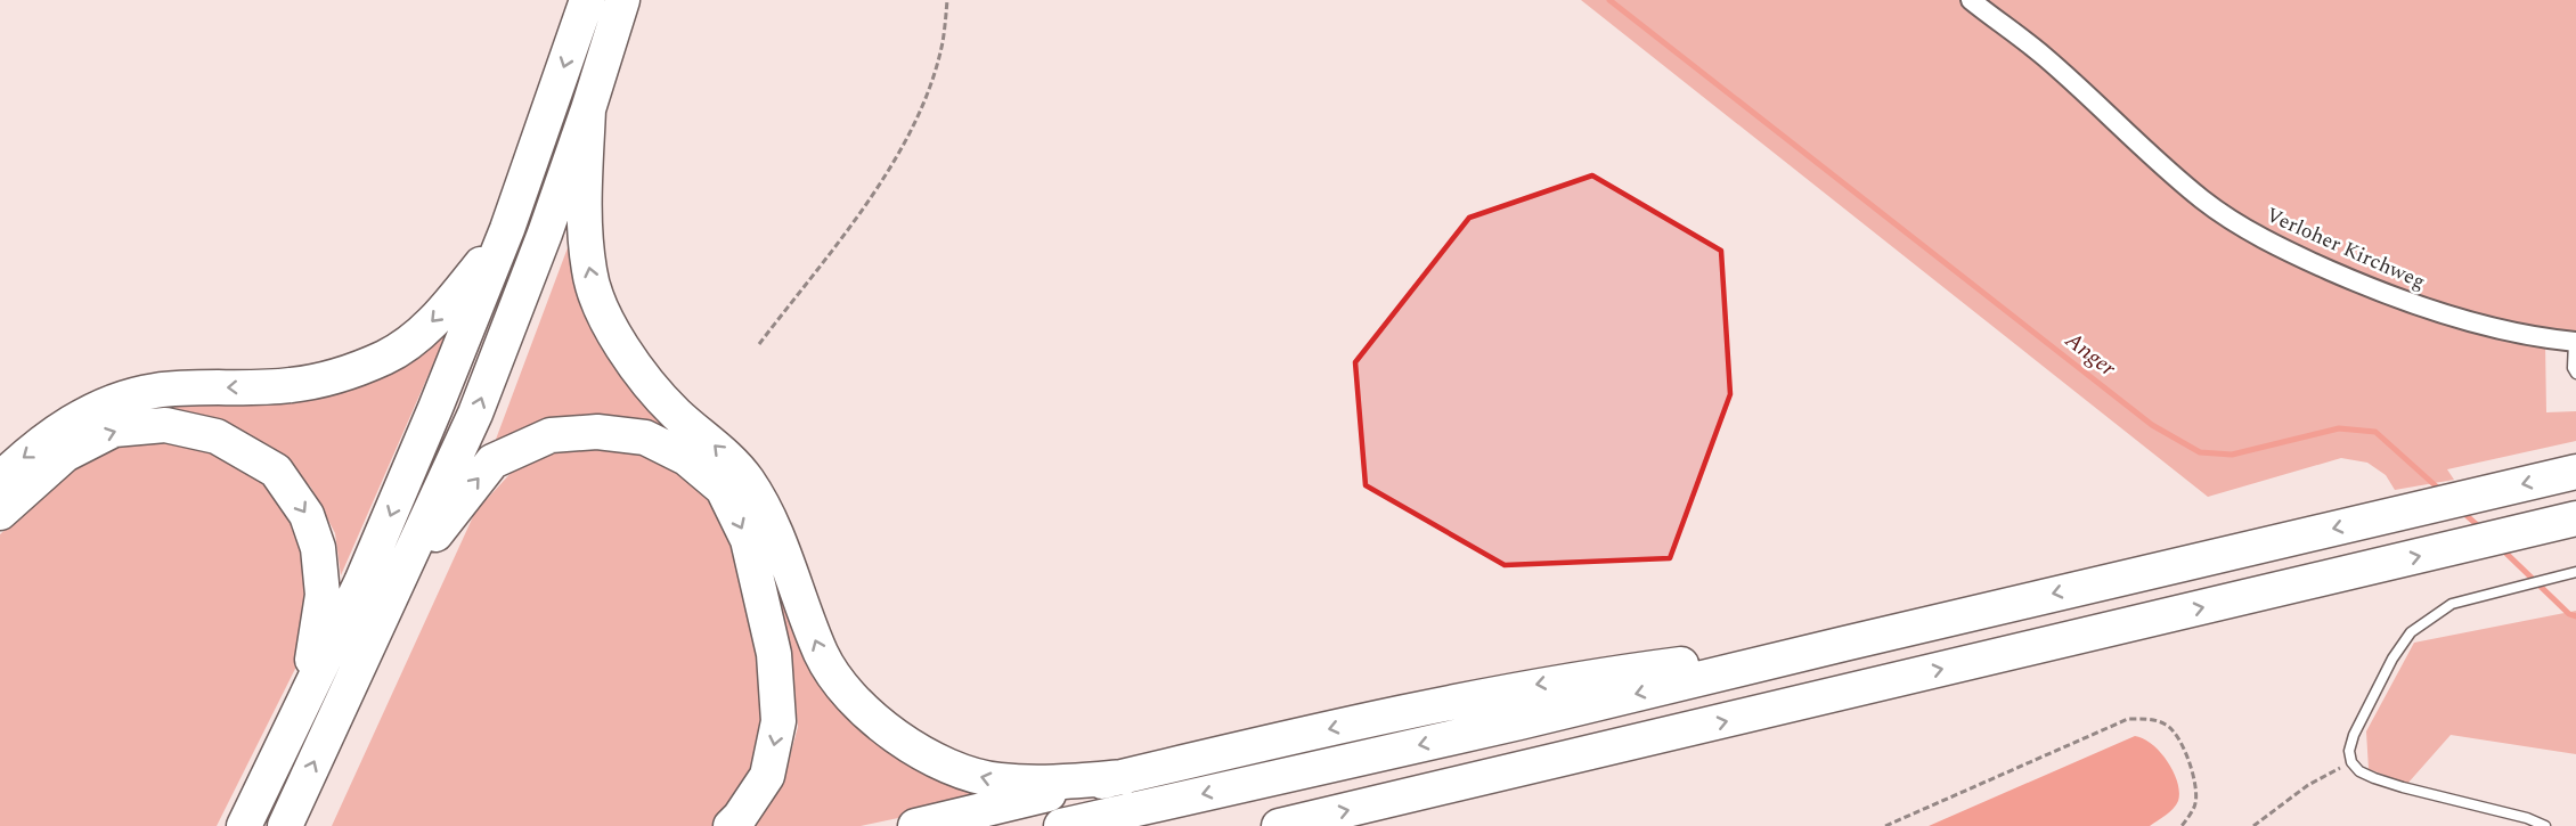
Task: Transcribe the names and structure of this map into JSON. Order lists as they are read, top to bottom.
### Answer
{
  "streets": {
    "street": ["Verloher Kirchweg"]
  },
  "water": ["Anger"]
}
